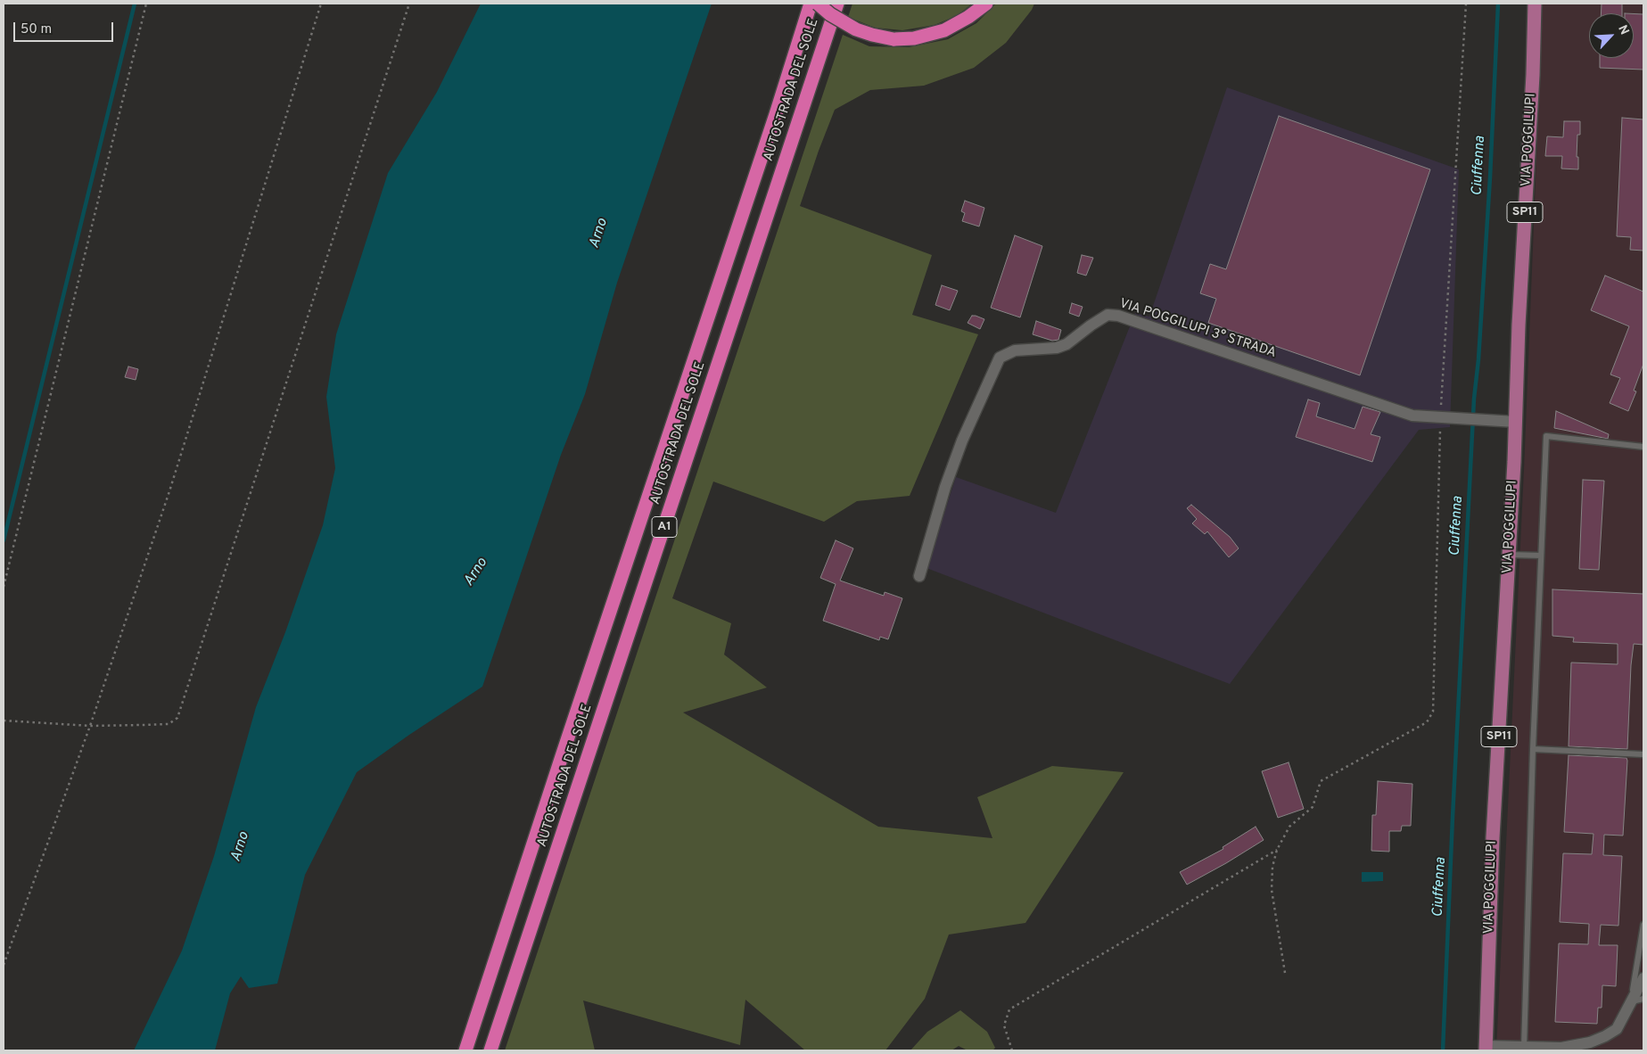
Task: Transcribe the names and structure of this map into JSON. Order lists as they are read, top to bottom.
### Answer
{
  "streets": {
    "highway": ["AUTOSTRADA DEL SOLE", "A1"],
    "main road": ["VIA POGGILUPI", "SP11"],
    "street": ["VIA POGGILUPI 3° STRADA"]
  },
  "crossings": [
    ["VIA POGGILUPI", "VIA POGGILUPI 3° STRADA"]
  ],
  "water": ["Ciuffenna", "Arno"],
  "scale_bar": "50 m",
  "north": "top right"
}
